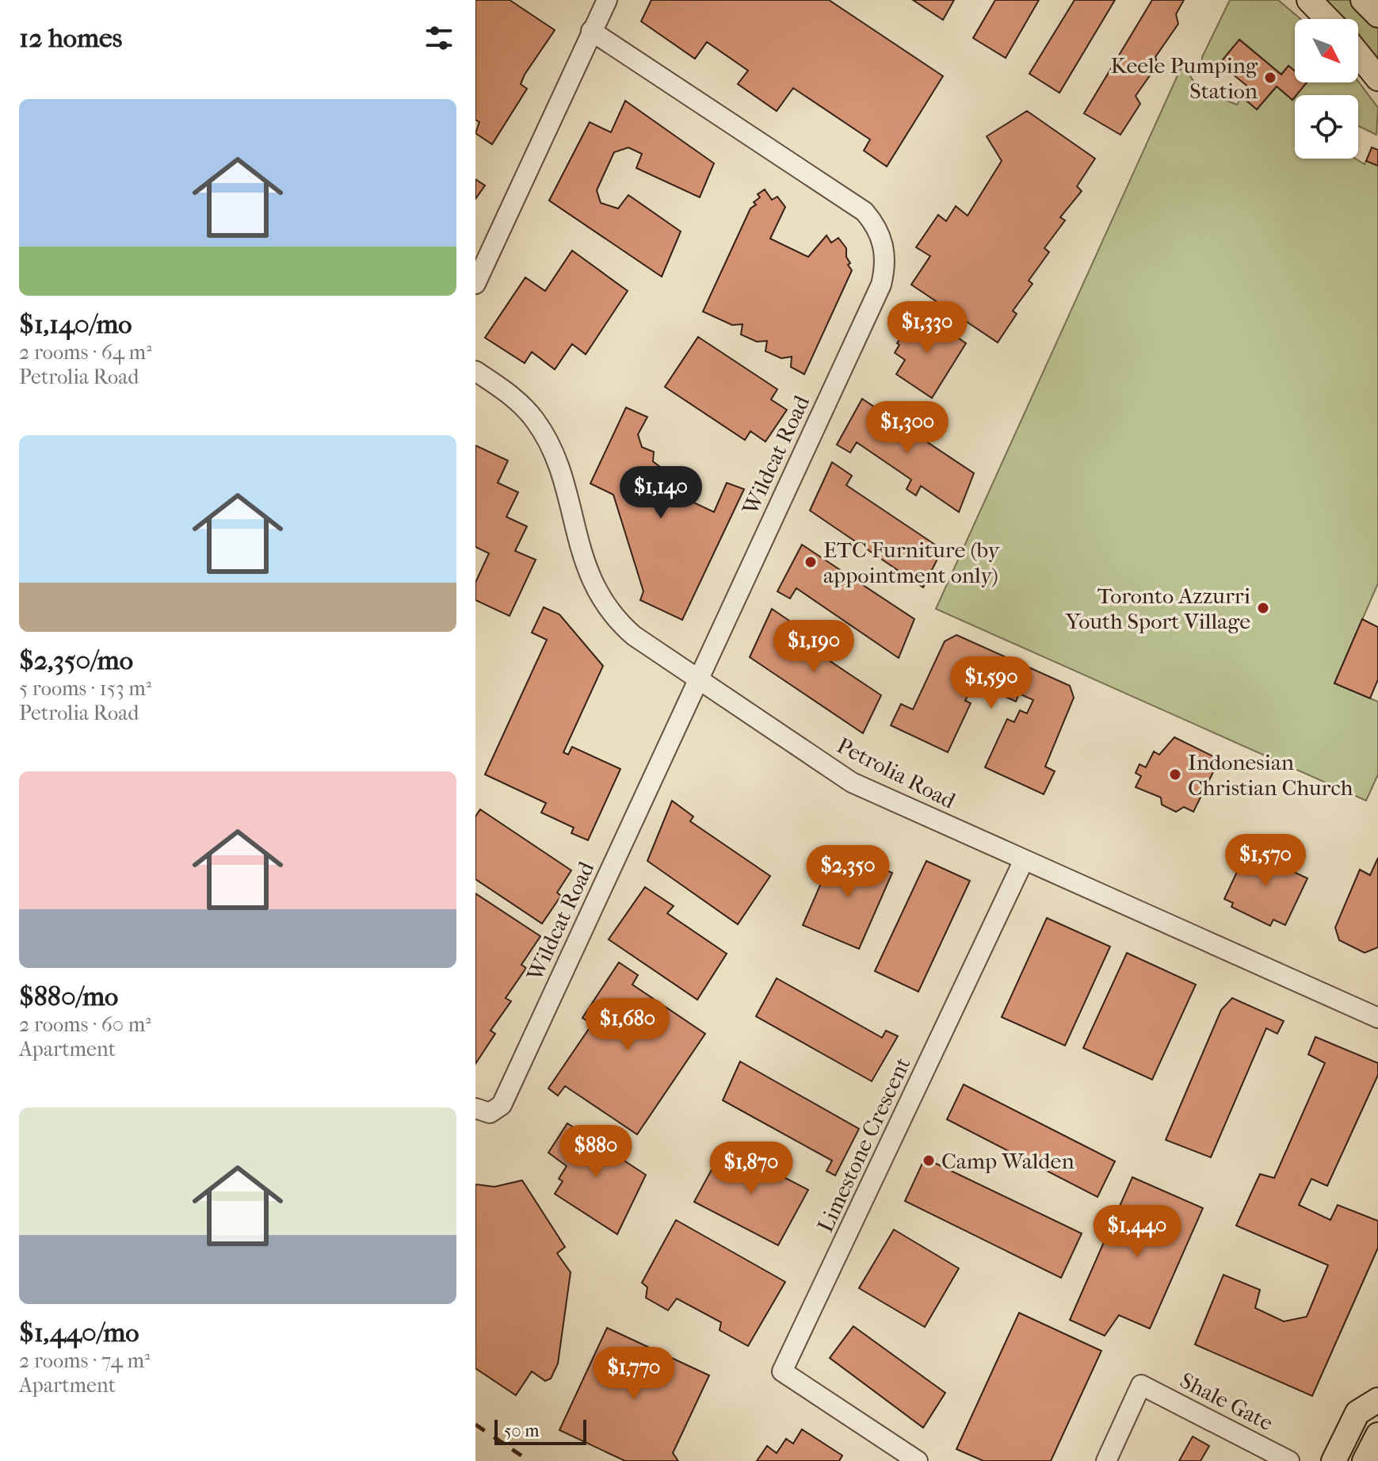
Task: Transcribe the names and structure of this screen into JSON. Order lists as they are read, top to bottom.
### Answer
{
  "streets": {
    "street": [
      "Wildcat Road",
      "Petrolia Road",
      "Limestone Crescent",
      "Shale Gate"
    ]
  },
  "crossings": [
    ["Wildcat Road", "Petrolia Road"],
    ["Petrolia Road", "Limestone Crescent"]
  ],
  "places": [
    "Keele Pumping Station",
    "ETC Furniture (by appointment only)",
    "Toronto Azzurri Youth Sport Village",
    "Indonesian Christian Church",
    "Camp Walden"
  ],
  "scale_bar": "50 m",
  "north": "bottom right",
  "page": {
    "heading": "12 homes",
    "list": [
      {
        "name": "$1,140/mo",
        "note": "2 rooms · 64 m² · Petrolia Road"
      },
      {
        "name": "$2,350/mo",
        "note": "5 rooms · 153 m² · Petrolia Road"
      },
      {
        "name": "$880/mo",
        "note": "2 rooms · 60 m² · Apartment"
      },
      {
        "name": "$1,440/mo",
        "note": "2 rooms · 74 m² · Apartment"
      }
    ],
    "price": [
      "$1,330",
      "$1,300",
      "$1,140",
      "$1,190",
      "$1,590",
      "$1,570",
      "$2,350",
      "$1,680",
      "$880",
      "$1,870",
      "$1,440",
      "$1,770"
    ],
    "scale": "50 m"
  }
}
